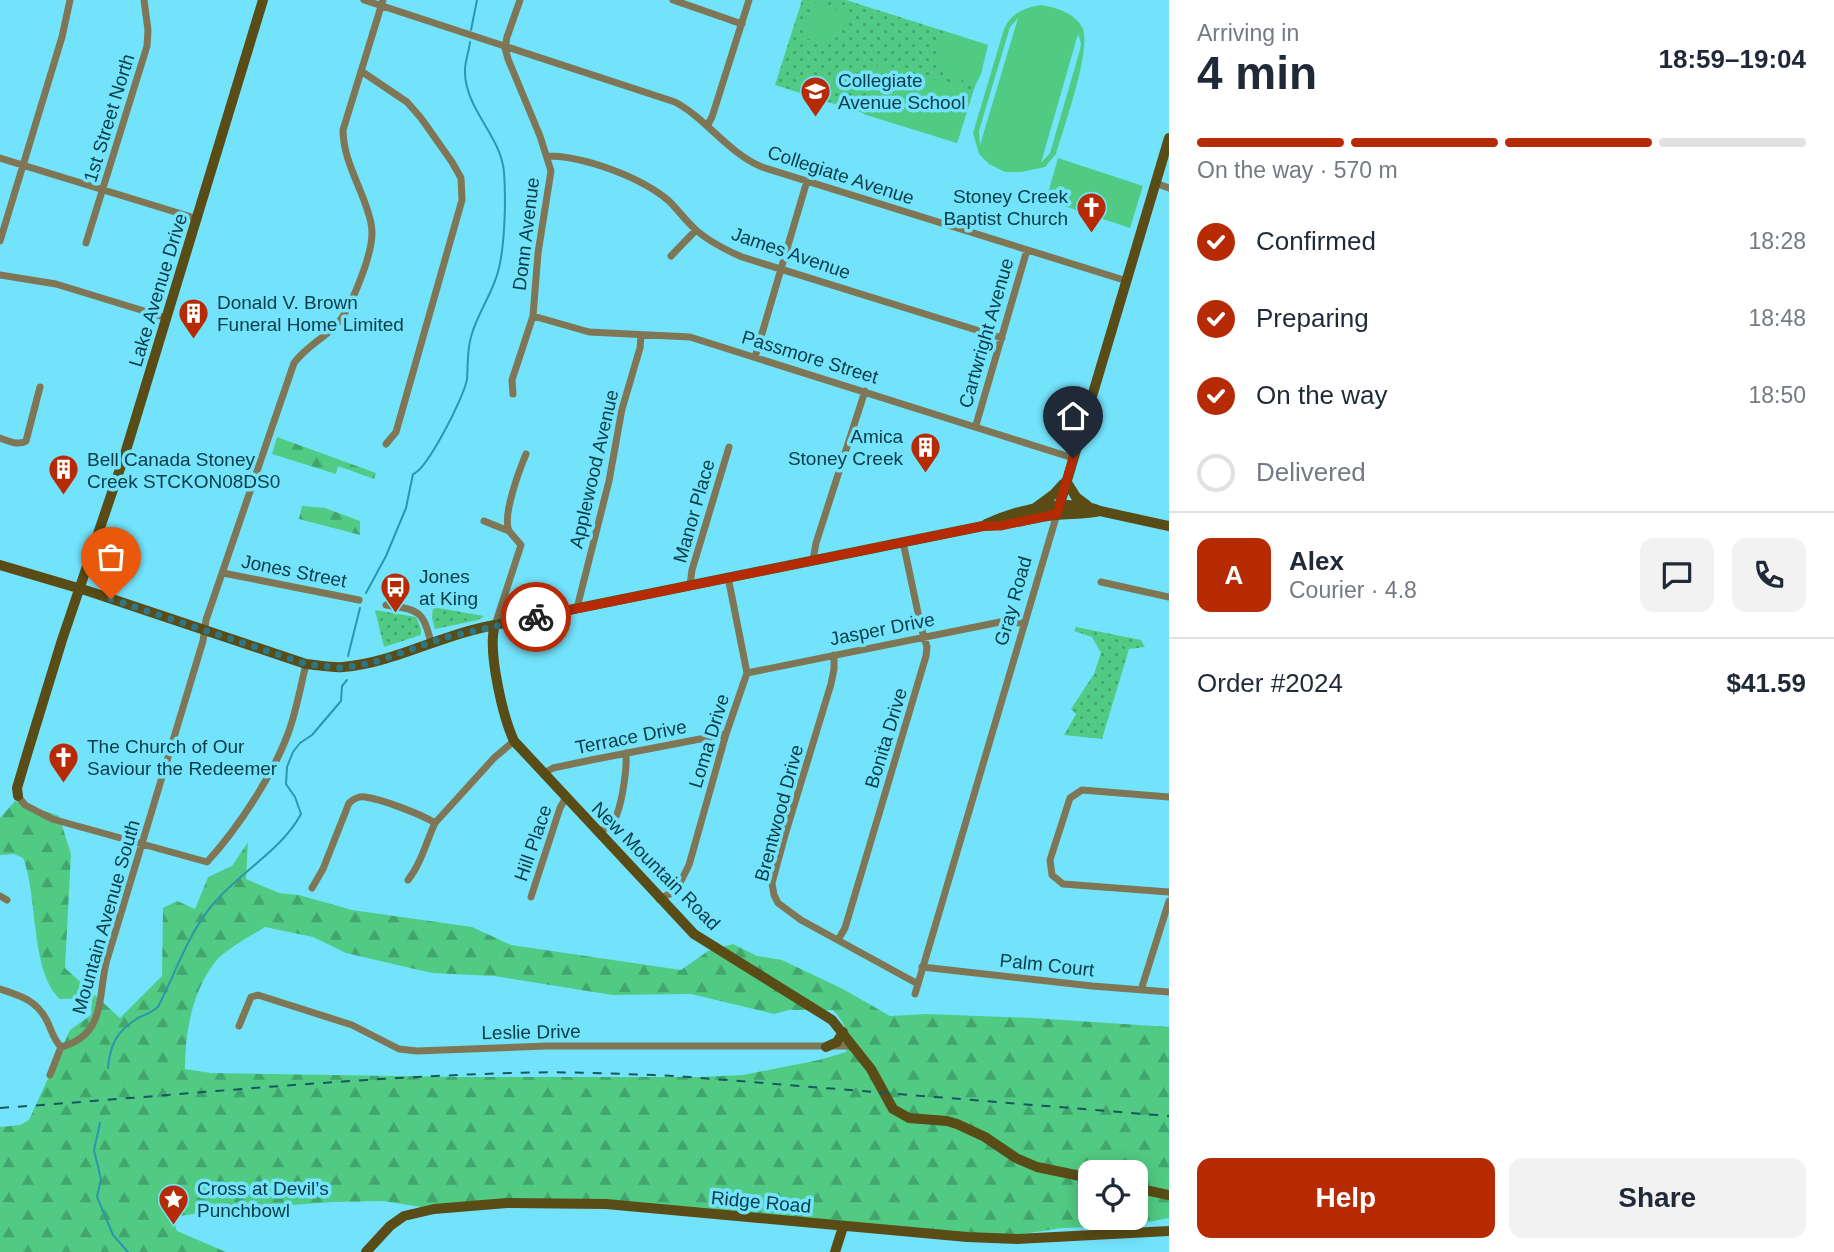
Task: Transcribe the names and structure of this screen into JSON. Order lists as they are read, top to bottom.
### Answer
{
  "streets": {
    "main road": [
      "Lake Avenue Drive",
      "Gray Road",
      "New Mountain Road",
      "Ridge Road"
    ],
    "street": [
      "1st Street North",
      "Collegiate Avenue",
      "Donn Avenue",
      "James Avenue",
      "Cartwright Avenue",
      "Passmore Street",
      "Applewood Avenue",
      "Manor Place",
      "Jones Street",
      "Jasper Drive",
      "Terrace Drive",
      "Bonita Drive",
      "Loma Drive",
      "Brentwood Drive",
      "Hill Place",
      "Mountain Avenue South",
      "Palm Court",
      "Leslie Drive"
    ]
  },
  "crossings": [
    ["Collegiate Avenue", "Donn Avenue"],
    ["Collegiate Avenue", "Cartwright Avenue"],
    ["Collegiate Avenue", "Gray Road"],
    ["Collegiate Avenue", "Mountain Avenue South"],
    ["Donn Avenue", "James Avenue"],
    ["Donn Avenue", "Passmore Street"],
    ["James Avenue", "Cartwright Avenue"],
    ["Cartwright Avenue", "Passmore Street"],
    ["Passmore Street", "Applewood Avenue"],
    ["Passmore Street", "Gray Road"],
    ["Jones Street", "Mountain Avenue South"],
    ["Gray Road", "Jasper Drive"],
    ["Gray Road", "Brentwood Drive"],
    ["Gray Road", "Palm Court"],
    ["Jasper Drive", "Bonita Drive"],
    ["Jasper Drive", "Loma Drive"],
    ["Jasper Drive", "Brentwood Drive"],
    ["Terrace Drive", "Loma Drive"],
    ["Terrace Drive", "New Mountain Road"],
    ["Bonita Drive", "Brentwood Drive"],
    ["Loma Drive", "New Mountain Road"],
    ["Hill Place", "New Mountain Road"],
    ["New Mountain Road", "Leslie Drive"]
  ],
  "places": {
    "school or university": ["Collegiate Avenue School"],
    "church": ["Stoney Creek Baptist Church", "The Church of Our Saviour the Redeemer"],
    "building": ["Donald V. Brown Funeral Home Limited", "Amica Stoney Creek", "Bell Canada Stoney Creek STCKON08DS0"],
    "bus stop": ["Jones at King"],
    "place": ["Cross at Devil’s Punchbowl"]
  },
  "page": {
    "heading": ["4 min", "Arriving in", "18:59–19:04"],
    "panel": [
      "Alex",
      "Courier · 4.8",
      "Order #2024",
      "$41.59"
    ],
    "bar": "On the way · 570 m",
    "list": [
      ["Confirmed", "18:28"],
      ["Preparing", "18:48"],
      ["On the way", "18:50"],
      "Delivered"
    ],
    "round": "A",
    "buttons": ["Help", "Share"]
  }
}
